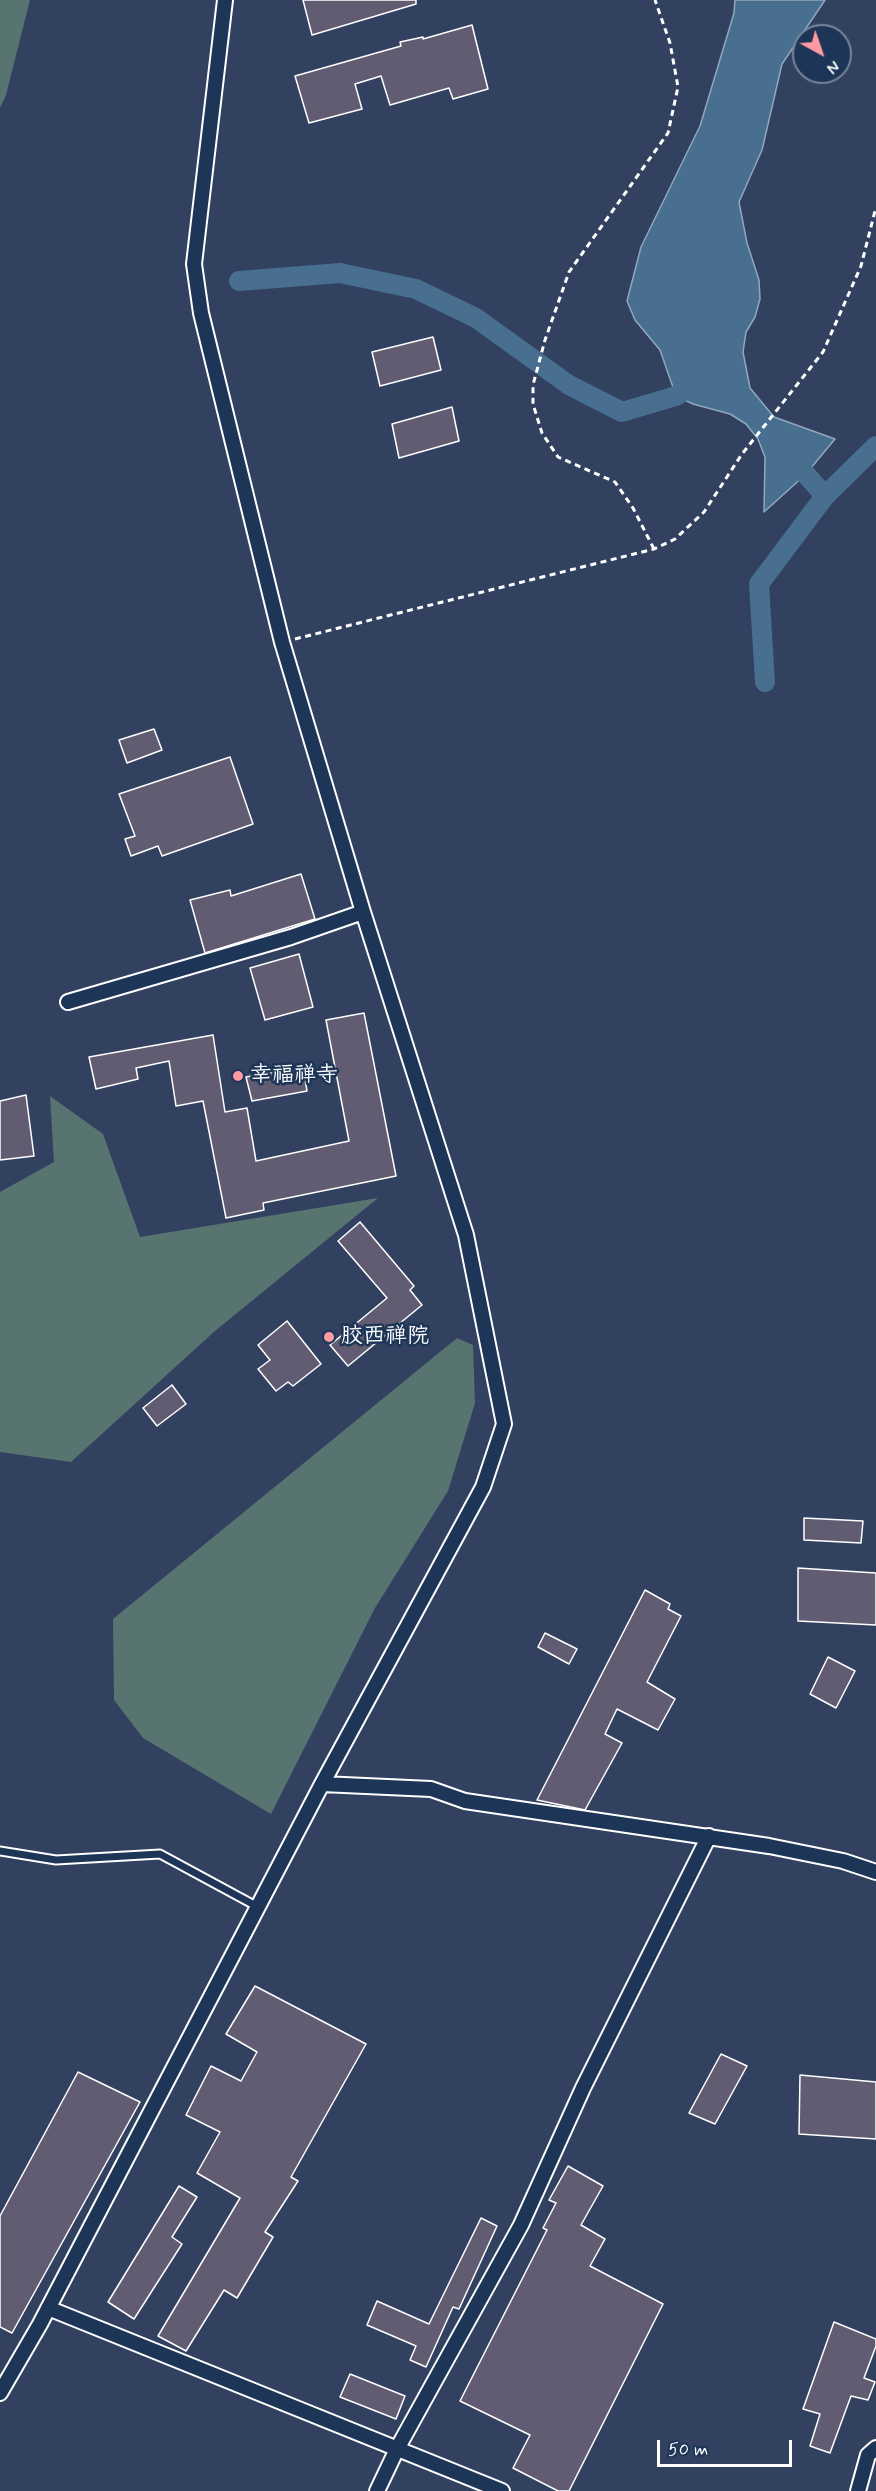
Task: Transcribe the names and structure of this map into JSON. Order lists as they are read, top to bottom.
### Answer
{
  "places": ["幸福禅寺", "胶西禅院"],
  "scale_bar": "50 m",
  "north": "bottom right"
}
